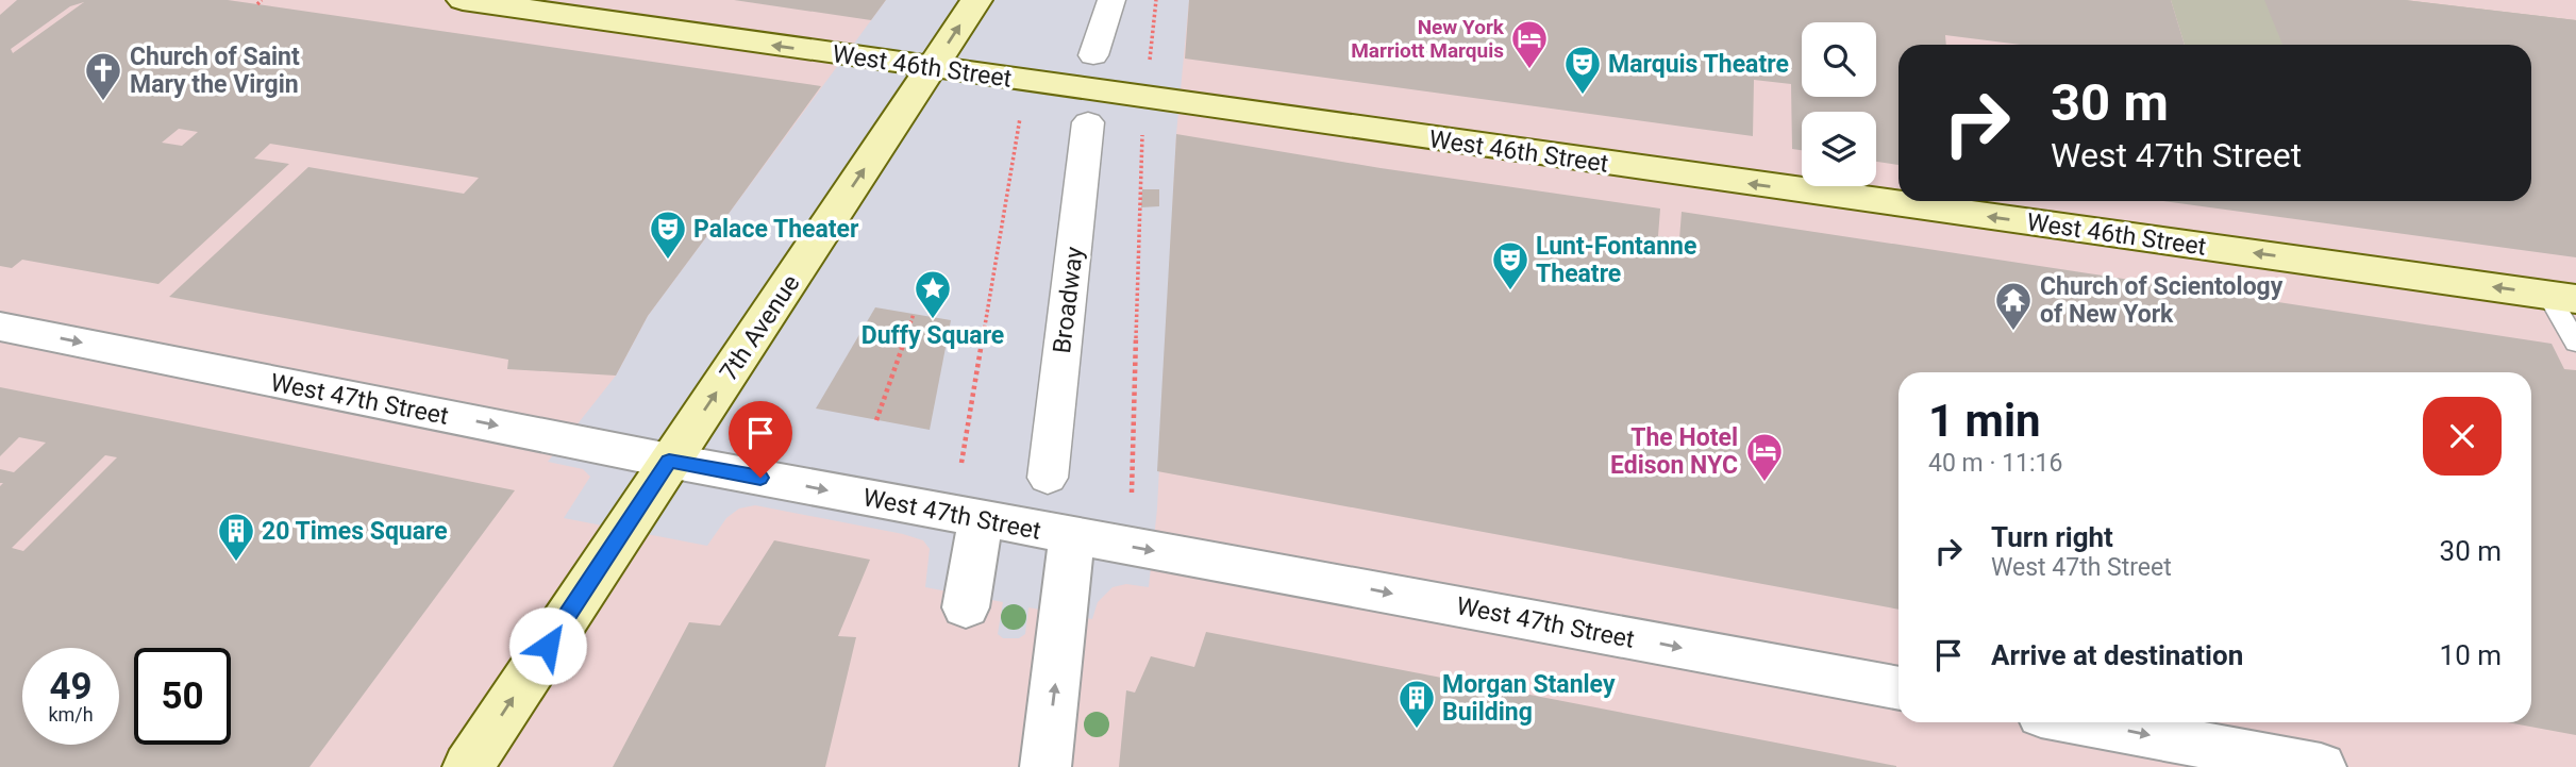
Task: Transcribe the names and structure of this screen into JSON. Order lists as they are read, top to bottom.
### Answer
{
  "streets": {
    "main road": ["West 46th Street", "7th Avenue"],
    "street": ["Broadway", "West 47th Street"]
  },
  "crossings": [
    ["West 46th Street", "7th Avenue"],
    ["7th Avenue", "West 47th Street"]
  ],
  "one_way": ["West 46th Street", "7th Avenue", "West 47th Street"],
  "places": {
    "hotel": ["New York Marriott Marquis", "The Hotel Edison NYC"],
    "theatre": ["Marquis Theatre", "Palace Theater", "Lunt-Fontanne Theatre"],
    "church": ["Church of Saint Mary the Virgin"],
    "place": ["Duffy Square"],
    "temple": ["Church of Scientology of New York"],
    "building": ["20 Times Square", "Morgan Stanley Building"]
  },
  "page": {
    "turn": ["30 m", "West 47th Street"],
    "heading": ["1 min", "40 m · 11:16"],
    "list": [
      {
        "name": "Turn right",
        "note": "West 47th Street",
        "value": "30 m"
      },
      {
        "name": "Arrive at destination",
        "value": "10 m"
      }
    ],
    "speed": "49 km/h",
    "limit": "50"
  }
}
